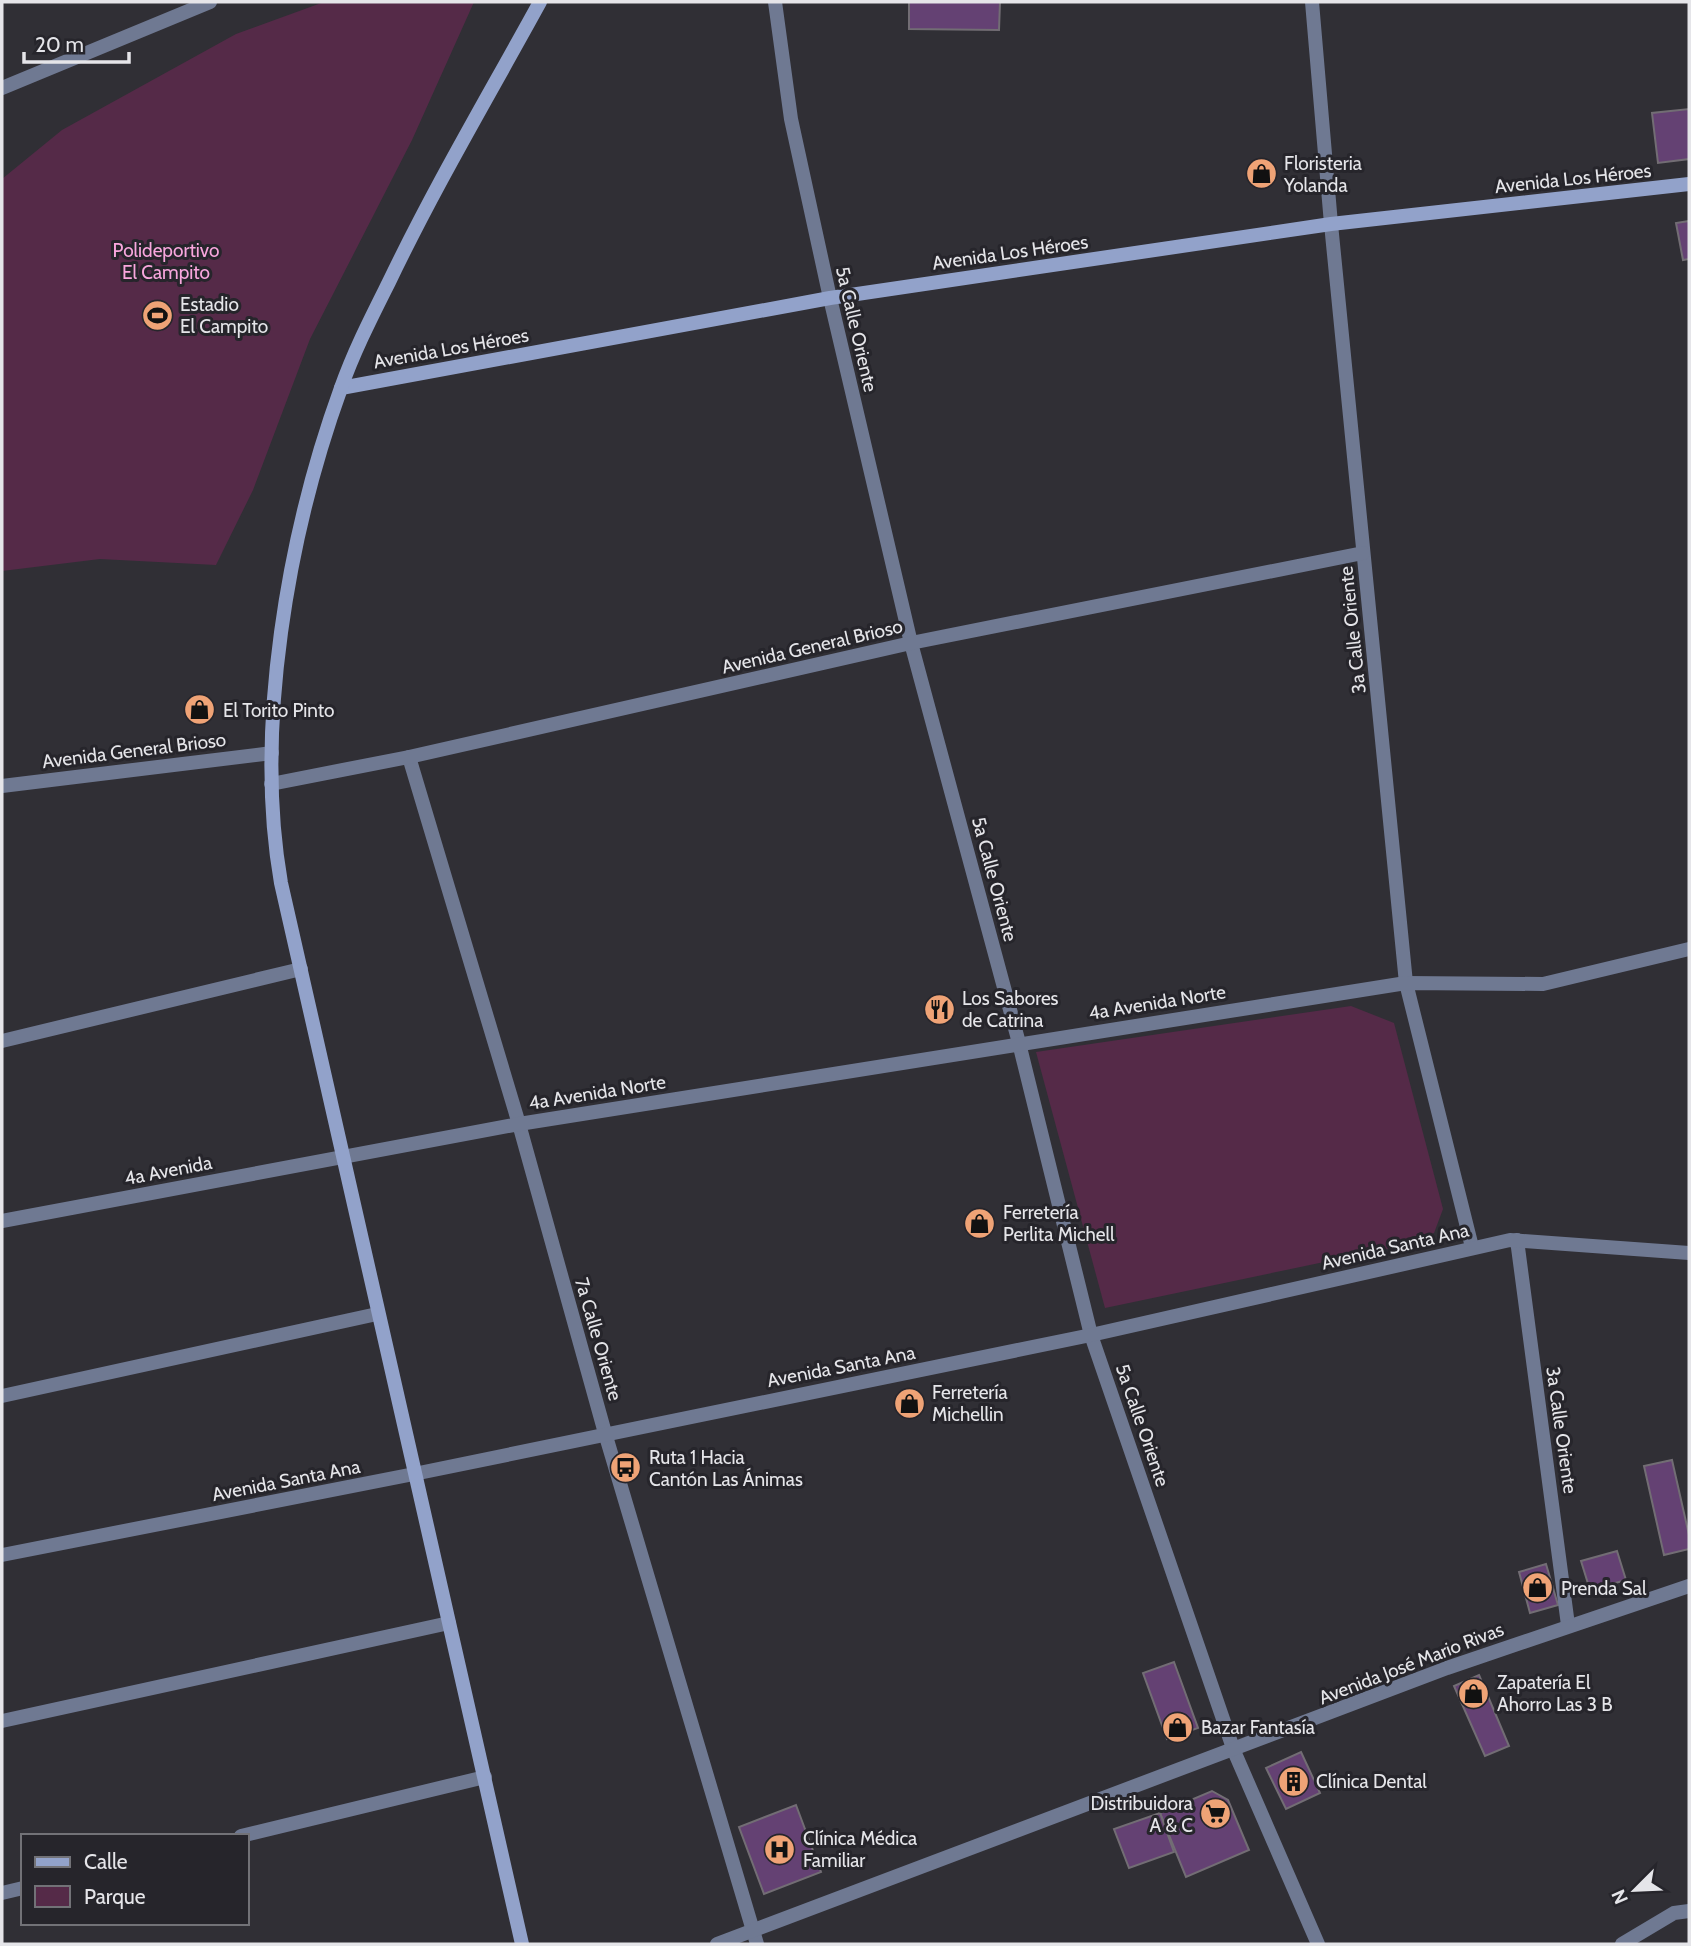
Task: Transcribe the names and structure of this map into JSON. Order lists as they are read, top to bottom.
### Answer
{
  "streets": {
    "main road": ["Avenida Los Héroes"],
    "street": [
      "5a Calle Oriente",
      "3a Calle Oriente",
      "Avenida General Brioso",
      "4a Avenida Norte",
      "4a Avenida",
      "Avenida Santa Ana",
      "7a Calle Oriente",
      "Avenida José Mario Rivas"
    ]
  },
  "crossings": [
    ["Avenida Los Héroes", "5a Calle Oriente"],
    ["Avenida Los Héroes", "3a Calle Oriente"],
    ["5a Calle Oriente", "Avenida General Brioso"],
    ["5a Calle Oriente", "4a Avenida Norte"],
    ["5a Calle Oriente", "Avenida Santa Ana"],
    ["5a Calle Oriente", "Avenida José Mario Rivas"],
    ["3a Calle Oriente", "Avenida General Brioso"],
    ["3a Calle Oriente", "4a Avenida Norte"],
    ["3a Calle Oriente", "Avenida Santa Ana"],
    ["3a Calle Oriente", "Avenida José Mario Rivas"],
    ["Avenida General Brioso", "7a Calle Oriente"],
    ["4a Avenida Norte", "4a Avenida"],
    ["4a Avenida Norte", "7a Calle Oriente"],
    ["Avenida Santa Ana", "7a Calle Oriente"],
    ["7a Calle Oriente", "Avenida José Mario Rivas"]
  ],
  "parks": ["Polideportivo El Campito"],
  "places": {
    "shop": [
      "Floristeria Yolanda",
      "El Torito Pinto",
      "Ferretería Perlita Michell",
      "Ferretería Michellin",
      "Prenda Sal",
      "Zapatería El Ahorro Las 3 B",
      "Bazar Fantasía"
    ],
    "sports": ["Estadio El Campito"],
    "restaurant": ["Los Sabores de Catrina"],
    "bus stop": ["Ruta 1 Hacia Cantón Las Ánimas"],
    "building": ["Clínica Dental"],
    "supermarket": ["Distribuidora A & C"],
    "hospital": ["Clínica Médica Familiar"]
  },
  "legend": ["Calle", "Parque"],
  "scale_bar": "20 m",
  "north": "bottom left"
}
